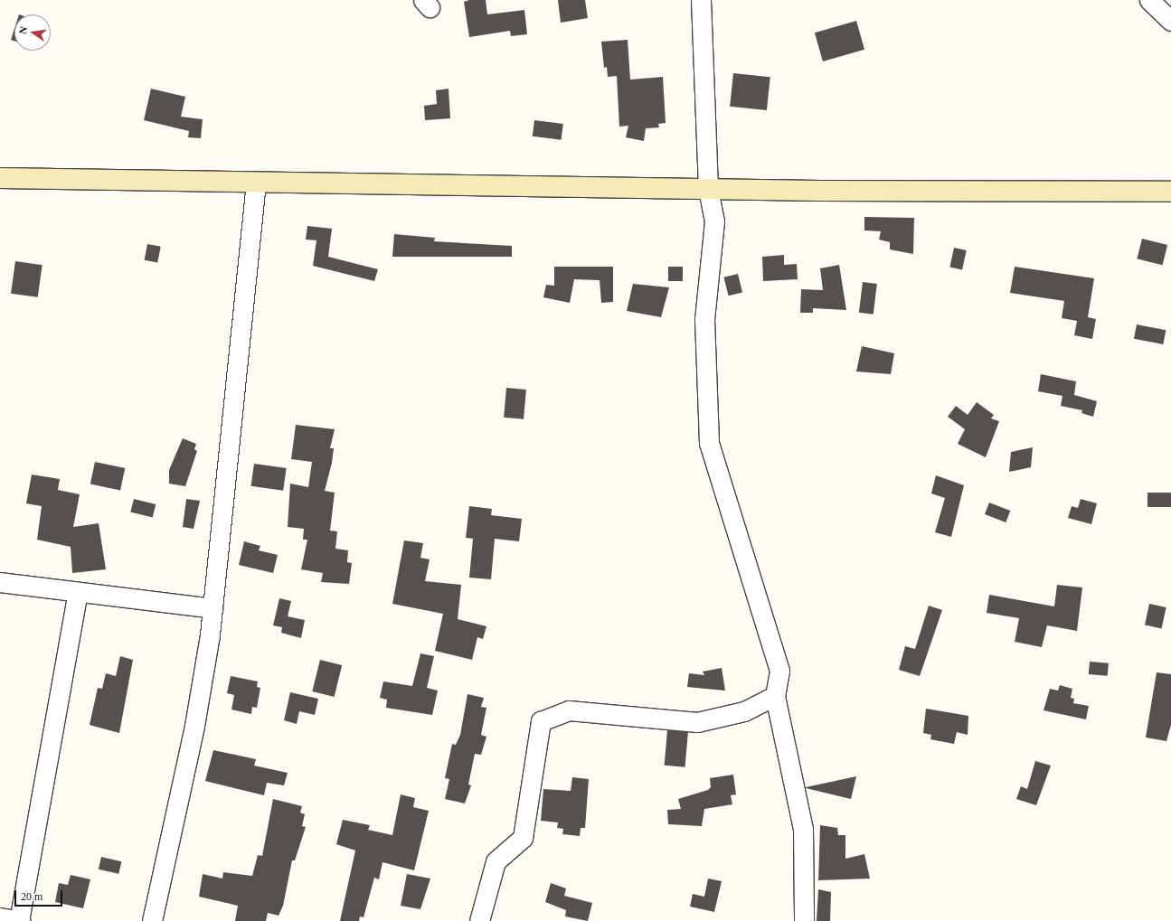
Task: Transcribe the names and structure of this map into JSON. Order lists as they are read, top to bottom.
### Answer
{
  "scale_bar": "20 m",
  "north": "left"
}
